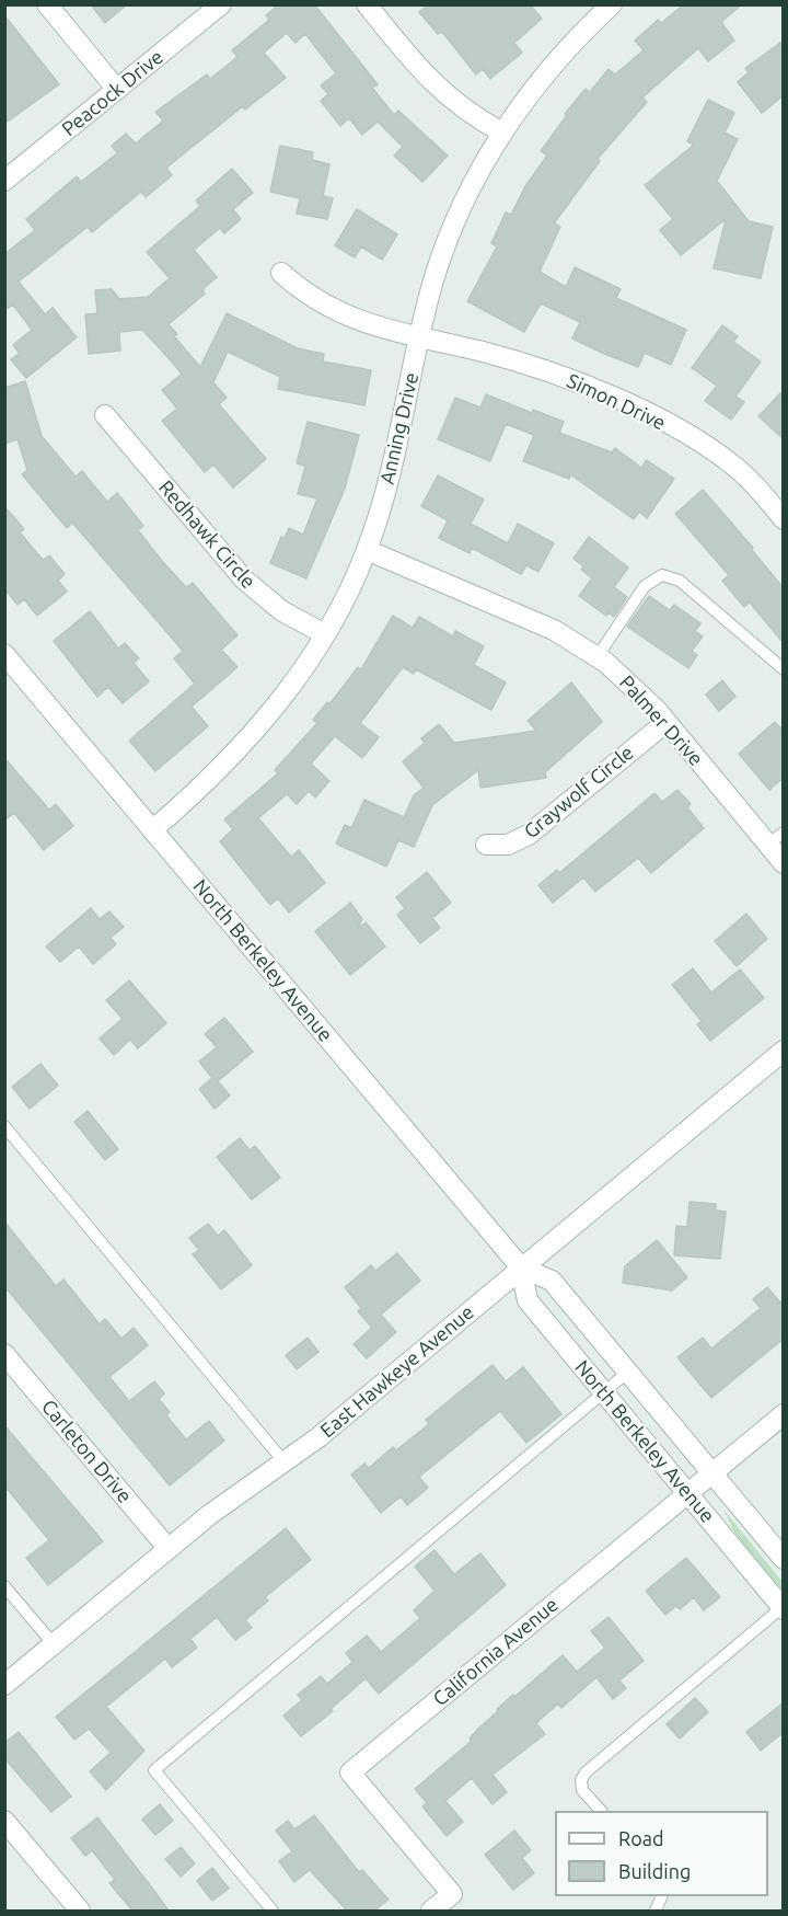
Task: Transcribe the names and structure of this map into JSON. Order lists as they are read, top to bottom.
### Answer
{
  "streets": {
    "street": [
      "Peacock Drive",
      "Simon Drive",
      "Anning Drive",
      "Redhawk Circle",
      "Palmer Drive",
      "Graywolf Circle",
      "North Berkeley Avenue",
      "East Hawkeye Avenue",
      "Carleton Drive",
      "California Avenue"
    ]
  },
  "crossings": [
    ["Simon Drive", "Anning Drive"],
    ["Anning Drive", "Redhawk Circle"],
    ["Anning Drive", "Palmer Drive"],
    ["Anning Drive", "North Berkeley Avenue"],
    ["Palmer Drive", "Graywolf Circle"],
    ["North Berkeley Avenue", "East Hawkeye Avenue"],
    ["North Berkeley Avenue", "California Avenue"],
    ["East Hawkeye Avenue", "Carleton Drive"]
  ],
  "legend": ["Road", "Building"]
}
